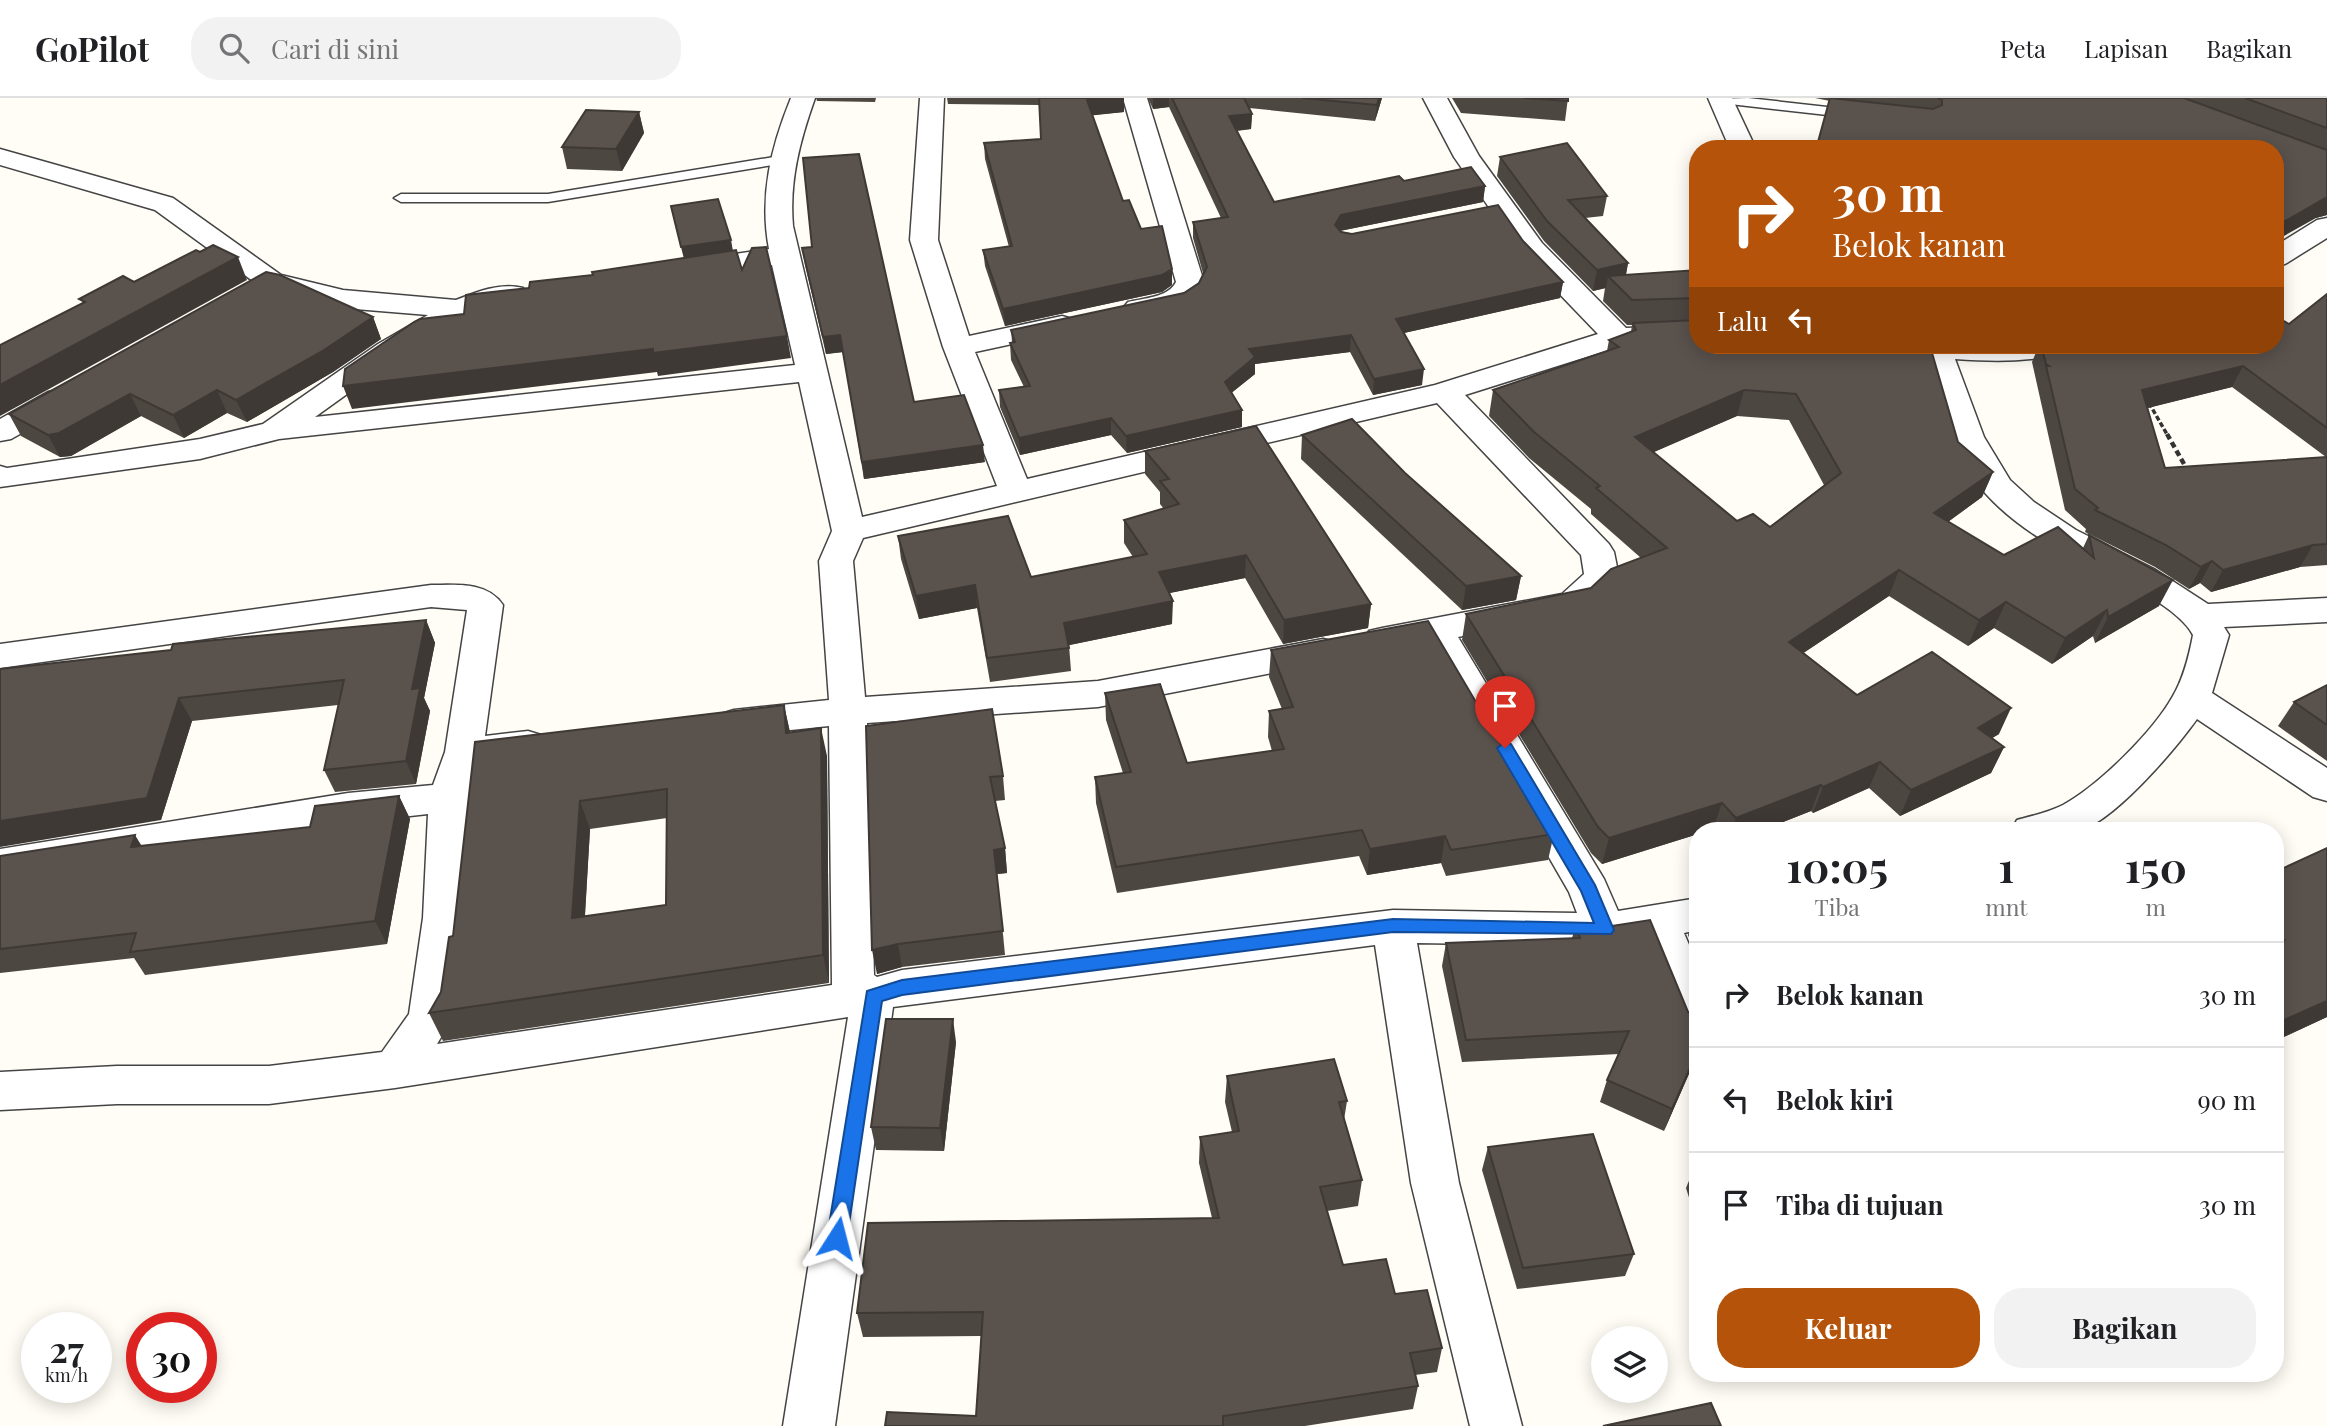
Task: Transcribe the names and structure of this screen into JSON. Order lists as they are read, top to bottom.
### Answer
{
  "page": {
    "header": "GoPilot",
    "search": "Cari di sini",
    "nav": ["Peta", "Lapisan", "Bagikan"],
    "turn": ["30 m", "Belok kanan"],
    "then": "Lalu",
    "eta": [
      "10:05",
      "Tiba",
      "1",
      "mnt",
      "150",
      "m"
    ],
    "list": [
      {
        "name": "Belok kanan",
        "value": "30 m"
      },
      {
        "name": "Belok kiri",
        "value": "90 m"
      },
      {
        "name": "Tiba di tujuan",
        "value": "30 m"
      }
    ],
    "buttons": ["Keluar", "Bagikan"],
    "speed": "27 km/h",
    "limit": "30"
  }
}
